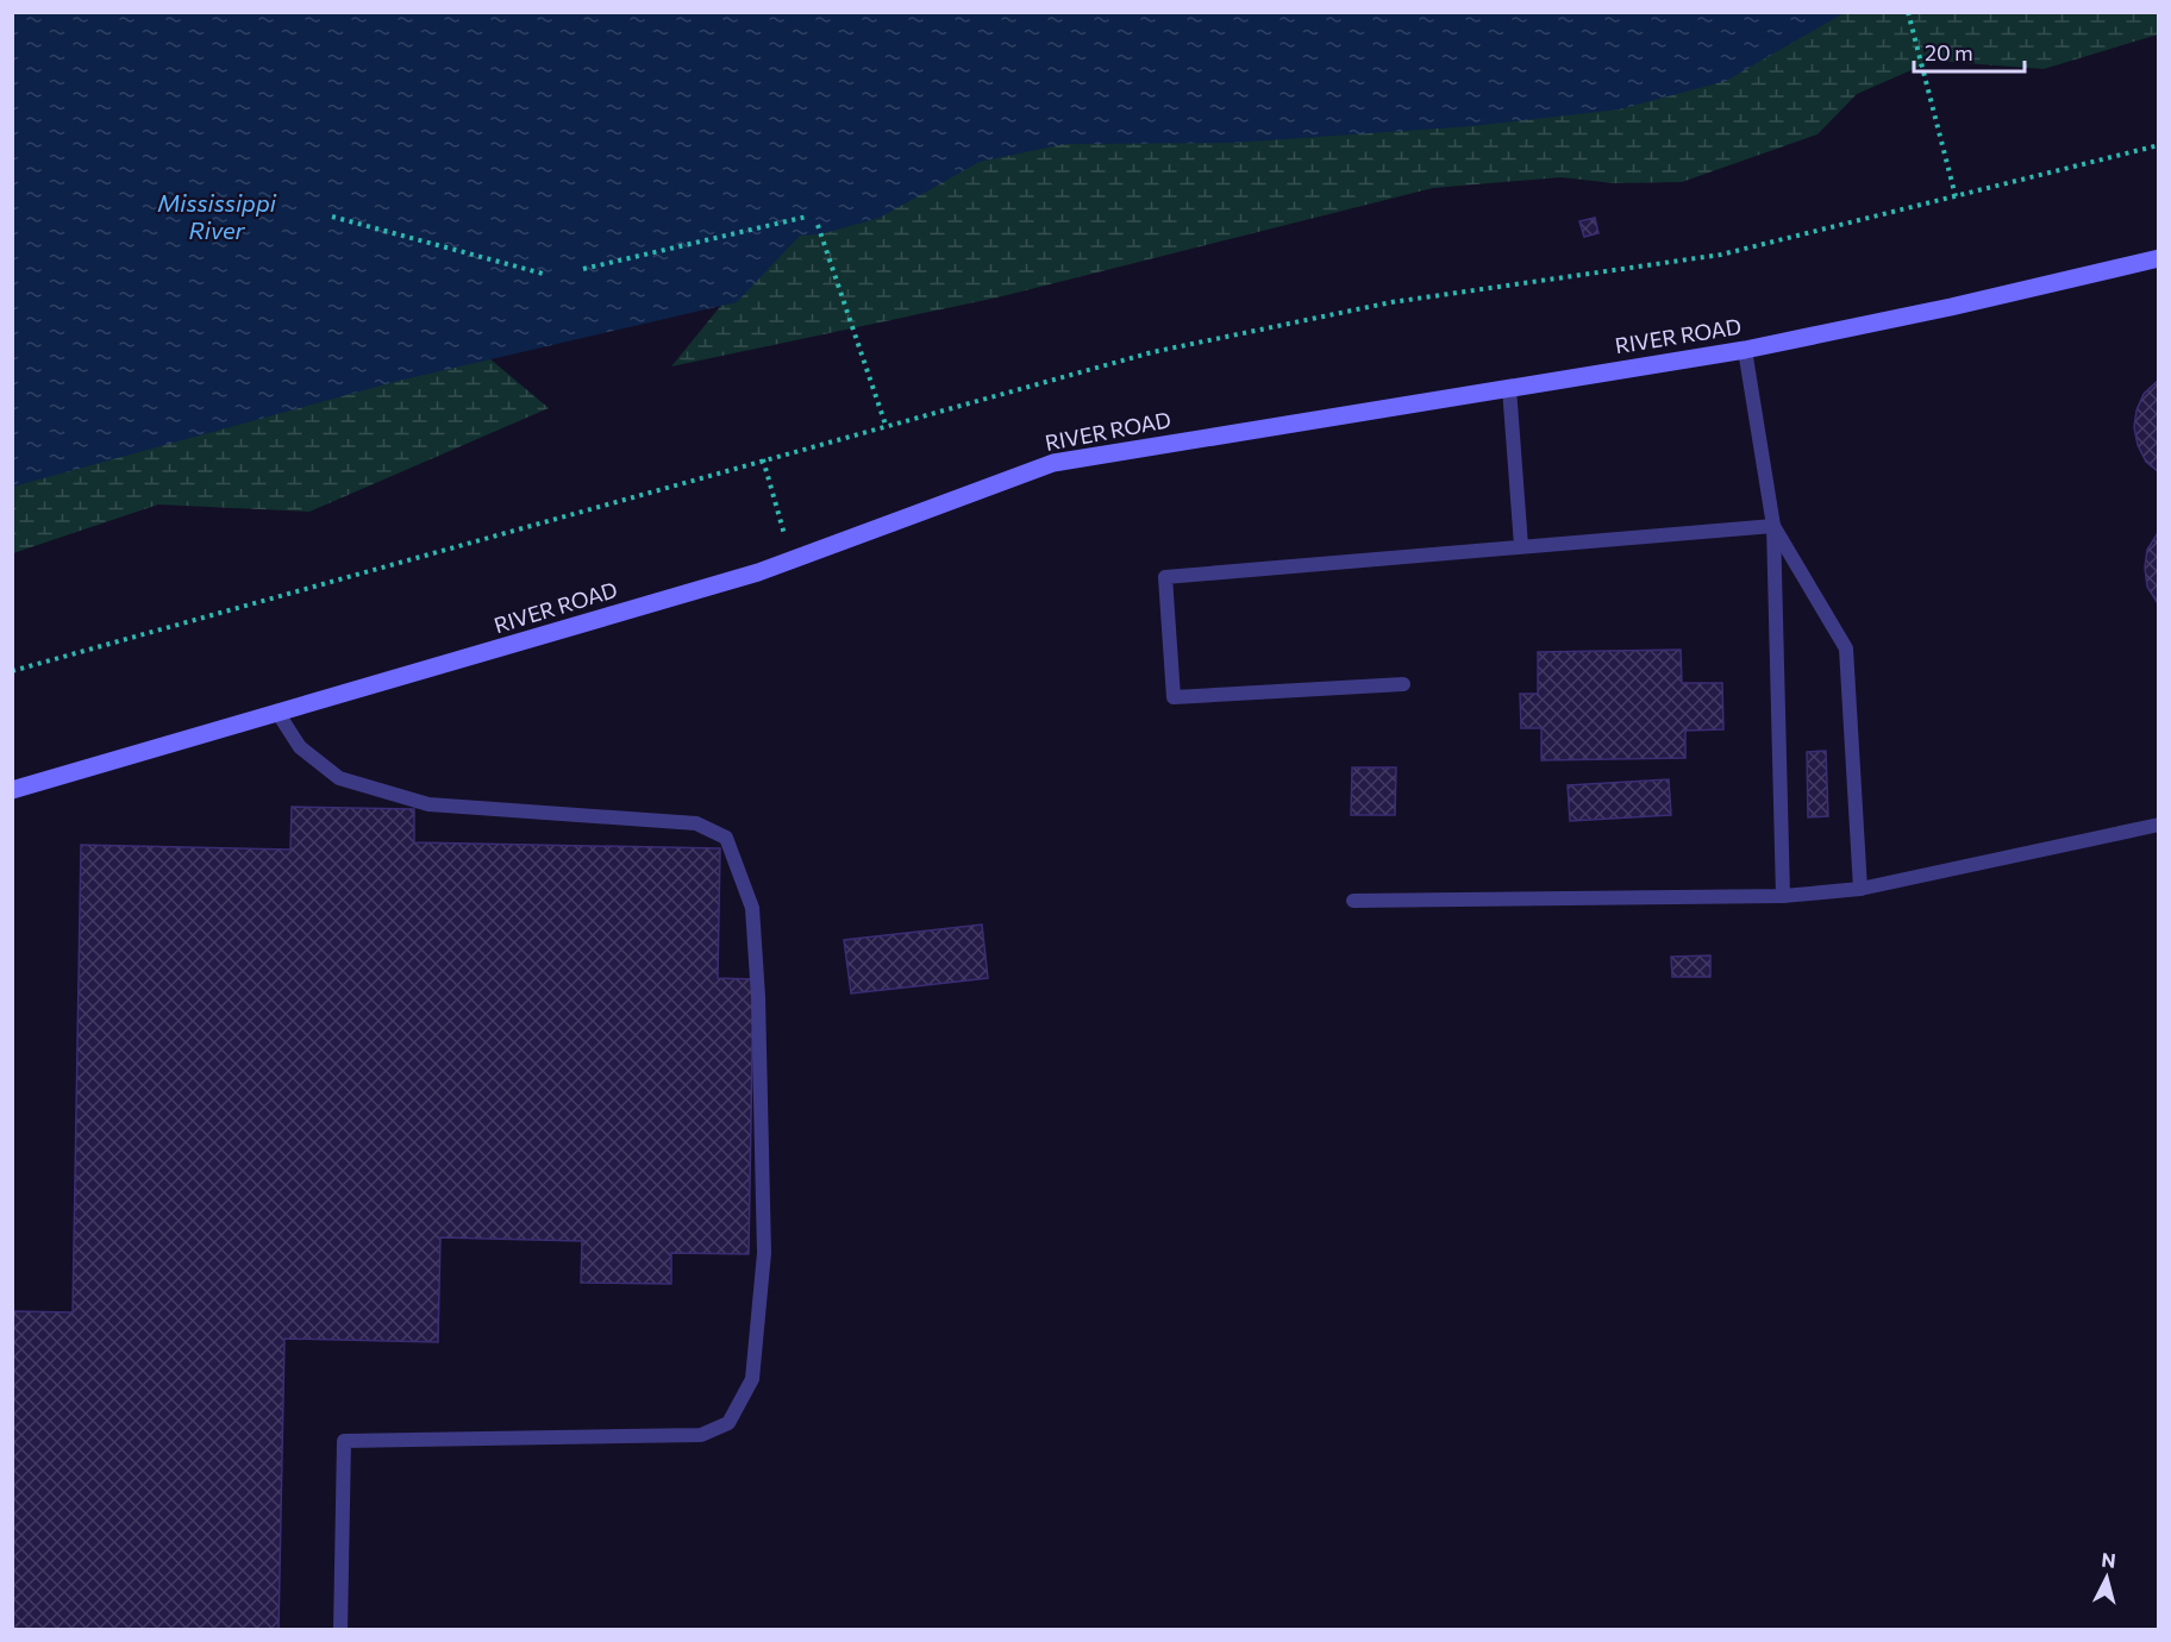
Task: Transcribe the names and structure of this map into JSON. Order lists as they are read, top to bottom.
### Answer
{
  "streets": {
    "main road": ["RIVER ROAD"]
  },
  "water": ["Mississippi River"],
  "scale_bar": "20 m",
  "north": "top"
}
